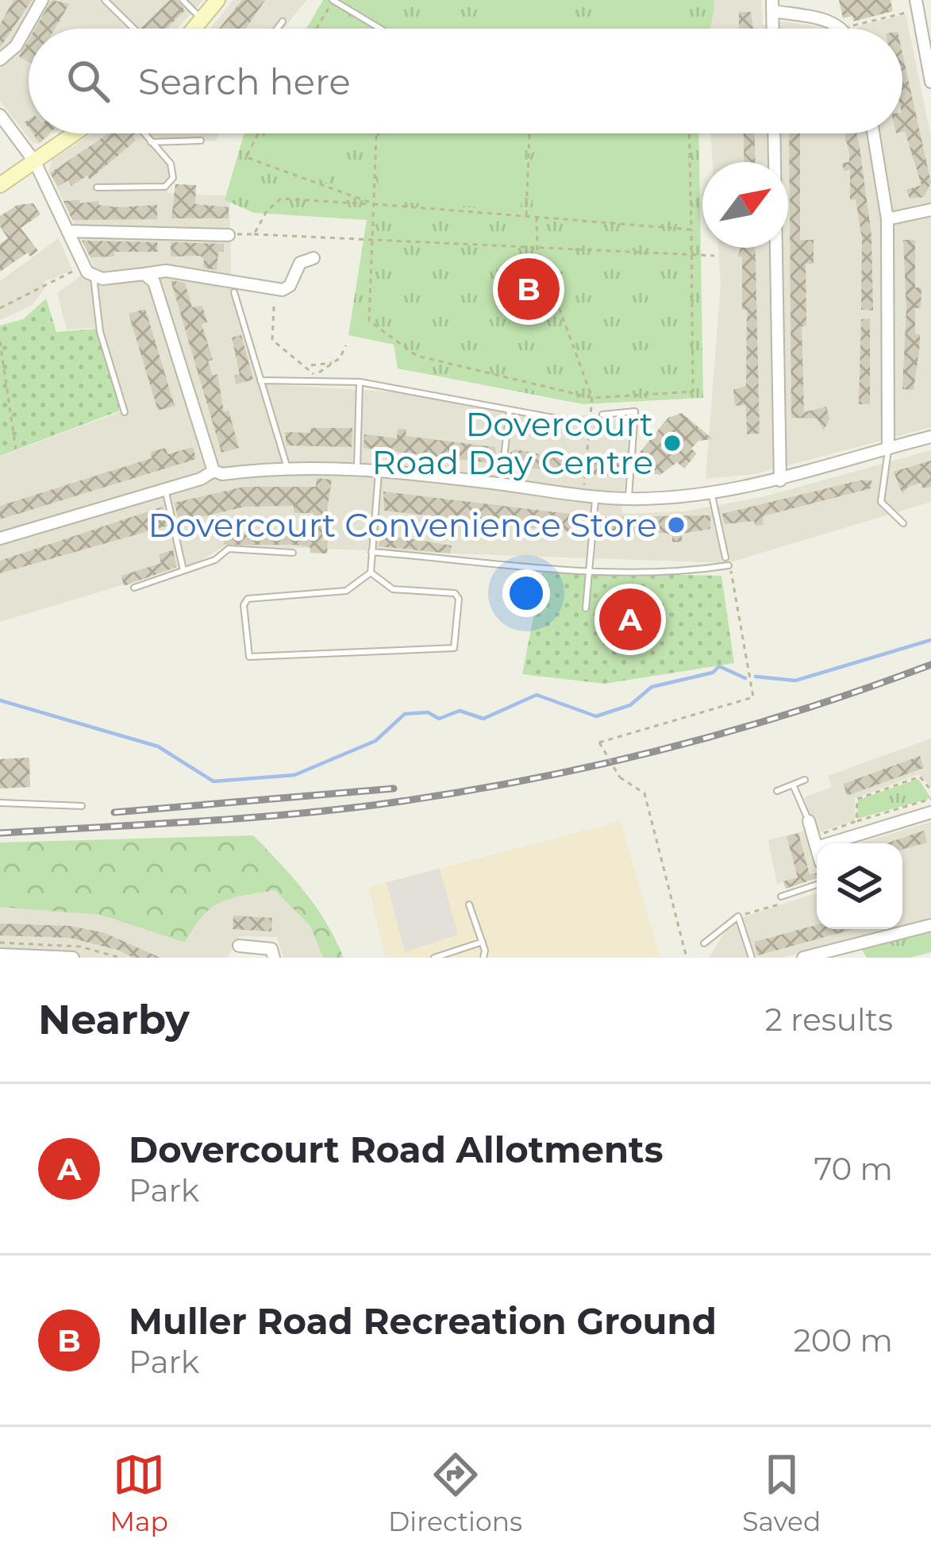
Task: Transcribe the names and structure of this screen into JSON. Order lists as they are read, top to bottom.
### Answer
{
  "places": ["Dovercourt Road Day Centre", "Dovercourt Convenience Store"],
  "north": "top right",
  "page": {
    "search": "Search here",
    "pins": ["B", "A"],
    "heading": ["Nearby", "2 results"],
    "list": [
      {
        "mark": "A",
        "name": "Dovercourt Road Allotments",
        "note": "Park",
        "value": "70 m"
      },
      {
        "mark": "B",
        "name": "Muller Road Recreation Ground",
        "note": "Park",
        "value": "200 m"
      }
    ],
    "nav": ["Map", "Directions", "Saved"]
  }
}
